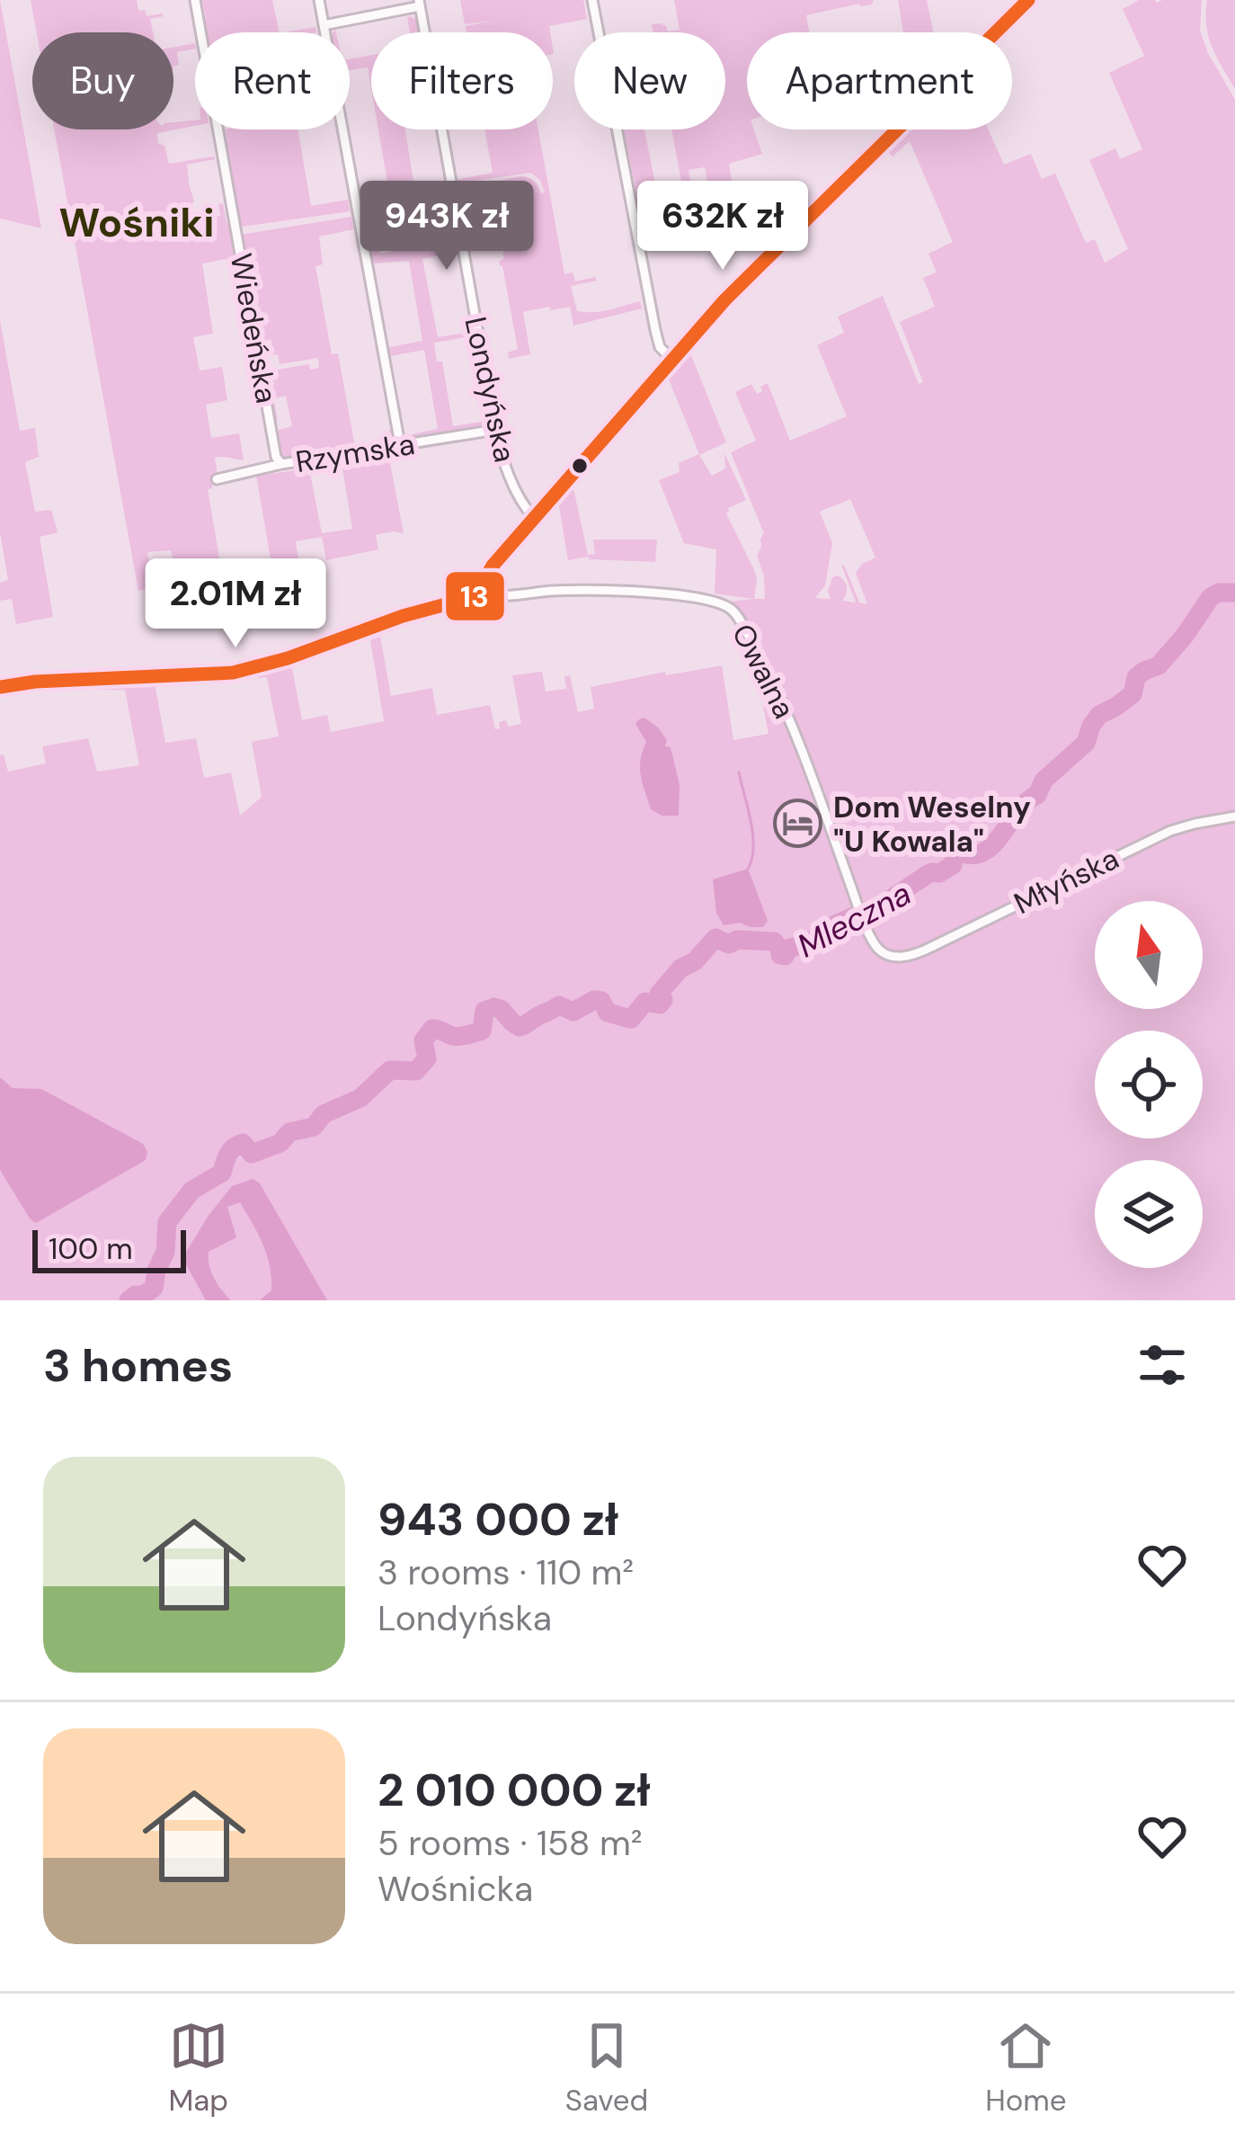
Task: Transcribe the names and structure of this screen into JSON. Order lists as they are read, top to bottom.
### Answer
{
  "streets": {
    "street": [
      "Wiedeńska",
      "Londyńska",
      "Rzymska",
      "Owalna",
      "Młyńska"
    ]
  },
  "crossings": [
    ["Wiedeńska", "Rzymska"],
    ["Londyńska", "Rzymska"],
    ["Owalna", "Młyńska"]
  ],
  "districts": ["Wośniki"],
  "water": ["Mleczna"],
  "places": {
    "hotel": ["Dom Weselny \"U Kowala\""]
  },
  "lines": ["transit line 13"],
  "scale_bar": "100 m",
  "north": "top",
  "page": {
    "chip": [
      "Buy",
      "Rent",
      "Filters",
      "New",
      "Apartment"
    ],
    "price": ["943K zł", "632K zł", "2.01M zł"],
    "scale": "100 m",
    "heading": "3 homes",
    "list": [
      {
        "name": "943 000 zł",
        "note": "3 rooms · 110 m² · Londyńska"
      },
      {
        "name": "2 010 000 zł",
        "note": "5 rooms · 158 m² · Wośnicka"
      }
    ],
    "tabs": ["Map", "Saved", "Home"]
  }
}
